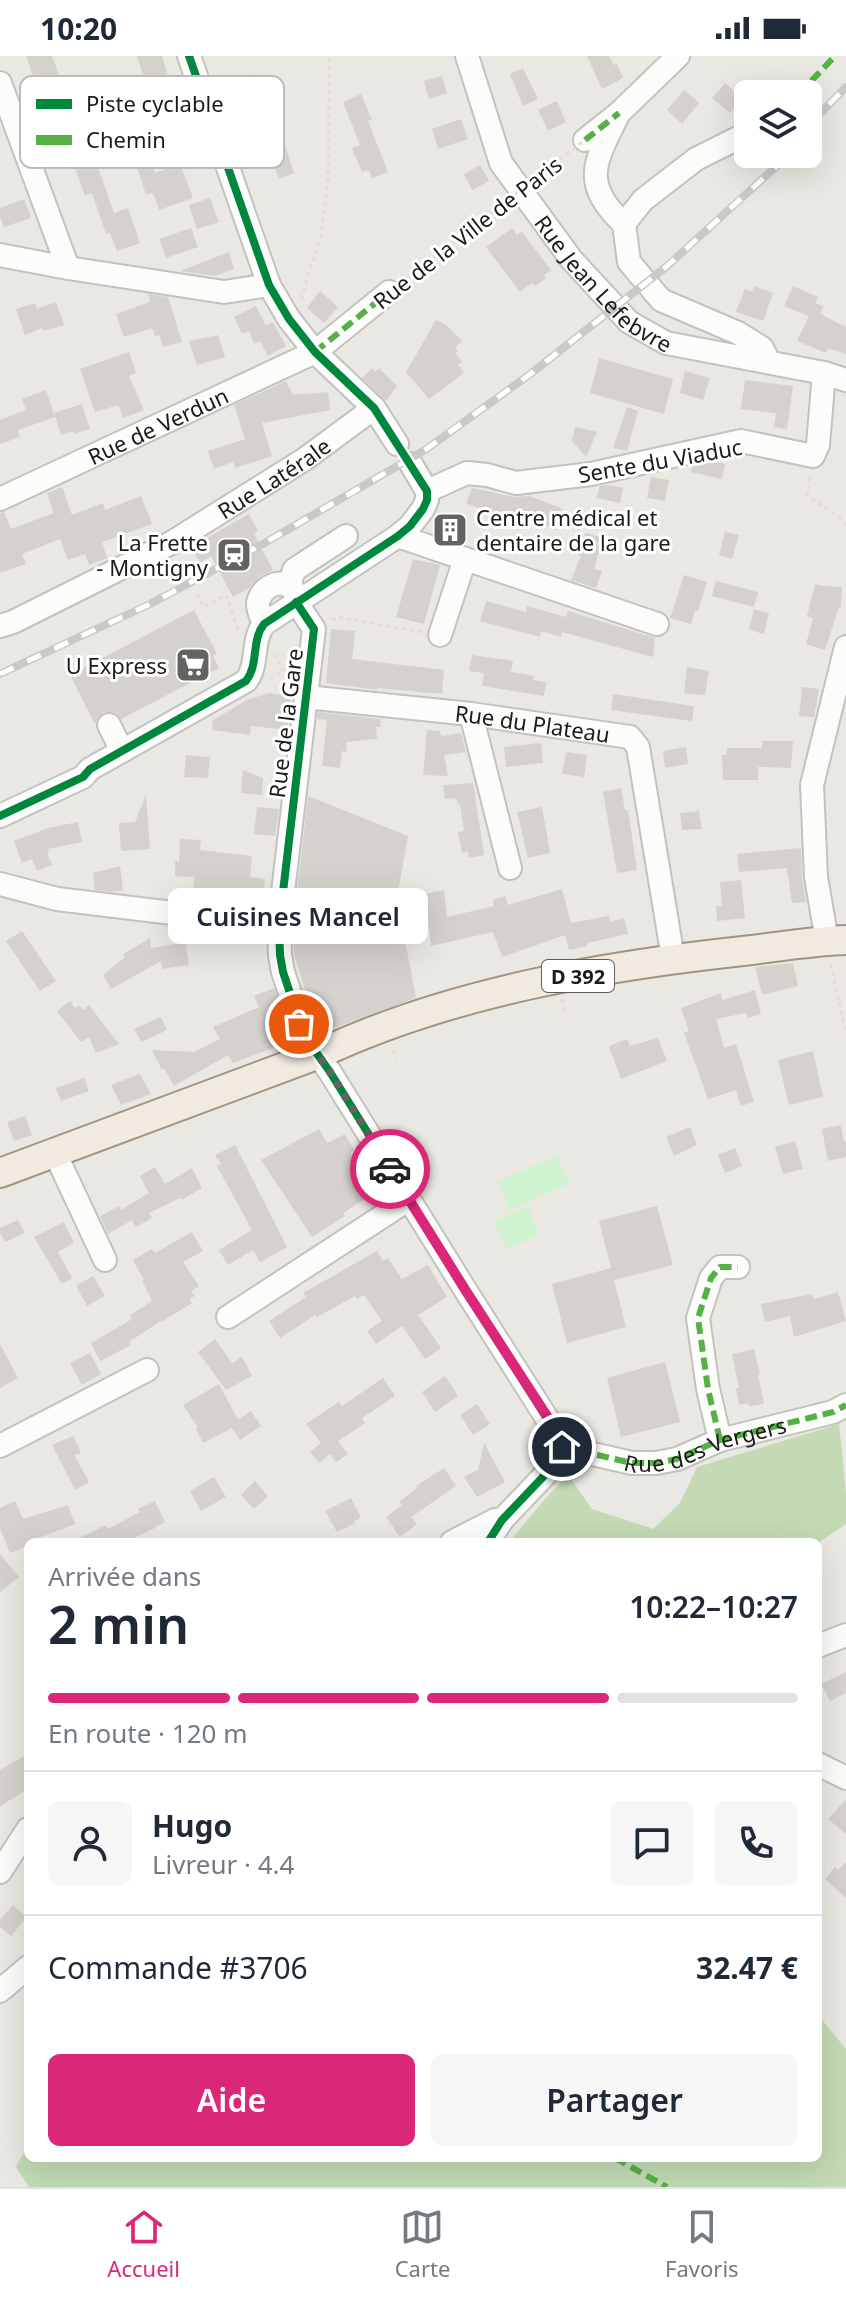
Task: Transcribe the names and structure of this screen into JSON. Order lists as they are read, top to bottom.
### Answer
{
  "streets": {
    "main road": ["D 392"],
    "street": [
      "Rue de la Ville de Paris",
      "Rue Jean Lefebvre",
      "Rue de Verdun",
      "Sente du Viaduc",
      "Rue Latérale",
      "Rue de la Gare",
      "Rue du Plateau",
      "Rue des Vergers"
    ]
  },
  "crossings": [
    ["Rue de la Ville de Paris", "Rue de Verdun"],
    ["Rue Jean Lefebvre", "Sente du Viaduc"],
    ["Rue de la Gare", "Rue du Plateau"],
    ["Rue de la Gare", "D 392"],
    ["Rue de la Gare", "Rue des Vergers"],
    ["Rue du Plateau", "D 392"]
  ],
  "places": {
    "building": ["Centre médical et dentaire de la gare"],
    "station": ["La Frette - Montigny"],
    "supermarket": ["U Express"],
    "other": ["Cuisines Mancel"]
  },
  "legend": ["Piste cyclable", "Chemin"],
  "page": {
    "status": "10:20",
    "bubble": "Cuisines Mancel",
    "heading": ["2 min", "Arrivée dans", "10:22–10:27"],
    "panel": [
      "Hugo",
      "Livreur · 4.4",
      "Commande #3706",
      "32.47 €"
    ],
    "bar": "En route · 120 m",
    "buttons": ["Aide", "Partager"],
    "tabs": ["Accueil", "Carte", "Favoris"]
  }
}
